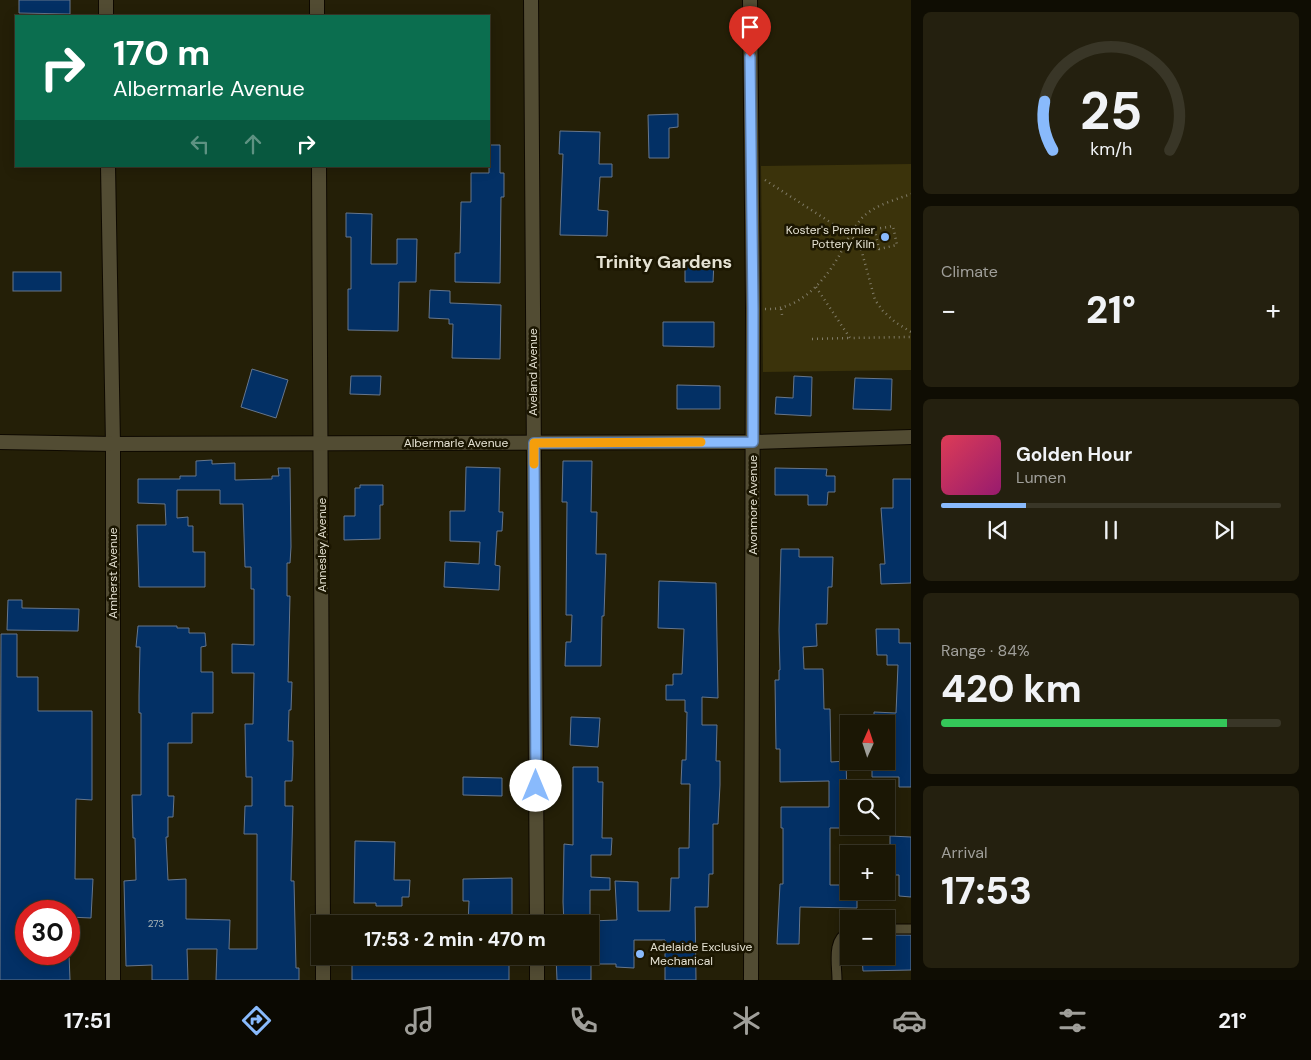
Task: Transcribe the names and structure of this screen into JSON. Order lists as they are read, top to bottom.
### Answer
{
  "streets": {
    "street": [
      "Aveland Avenue",
      "Albermarle Avenue",
      "Avonmore Avenue",
      "Annesley Avenue",
      "Amherst Avenue"
    ]
  },
  "crossings": [
    ["Aveland Avenue", "Albermarle Avenue"],
    ["Albermarle Avenue", "Avonmore Avenue"],
    ["Albermarle Avenue", "Annesley Avenue"],
    ["Albermarle Avenue", "Amherst Avenue"]
  ],
  "districts": ["Trinity Gardens"],
  "places": ["Koster's Premier Pottery Kiln", "Adelaide Exclusive Mechanical"],
  "house_numbers": ["273"],
  "north": "top",
  "page": {
    "turn": ["170 m", "Albermarle Avenue"],
    "tile": [
      "Climate",
      ["Range · 84%", "420 km"],
      ["Arrival", "17:53"]
    ],
    "heat": ["−", "21°", "+"],
    "song": ["Golden Hour", "Lumen"],
    "map_buttons": ["+", "−"],
    "limit": "30",
    "trip": "17:53 · 2 min · 470 m",
    "tabs": ["17:51", "21°"],
    "gauge": ["25", "km/h"]
  }
}
